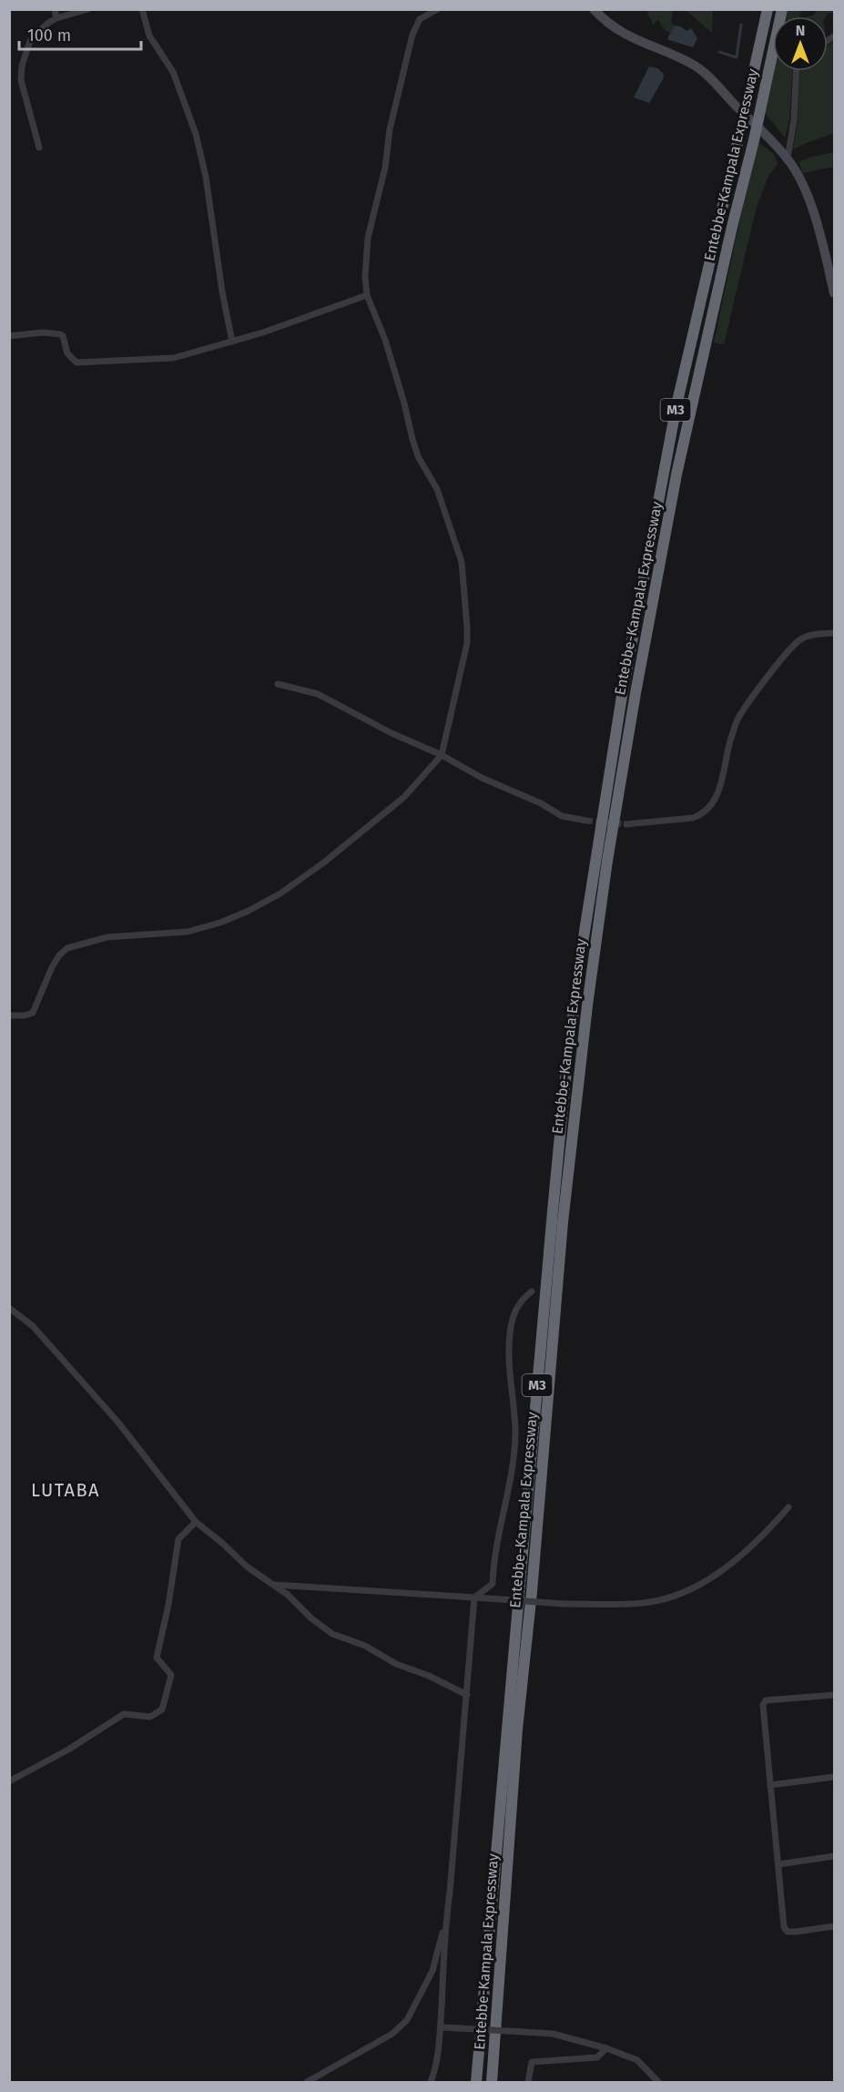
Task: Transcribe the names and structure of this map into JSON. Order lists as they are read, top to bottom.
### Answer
{
  "streets": {
    "highway": ["Entebbe-Kampala Expressway", "M3"]
  },
  "districts": ["LUTABA"],
  "scale_bar": "100 m",
  "north": "top"
}
